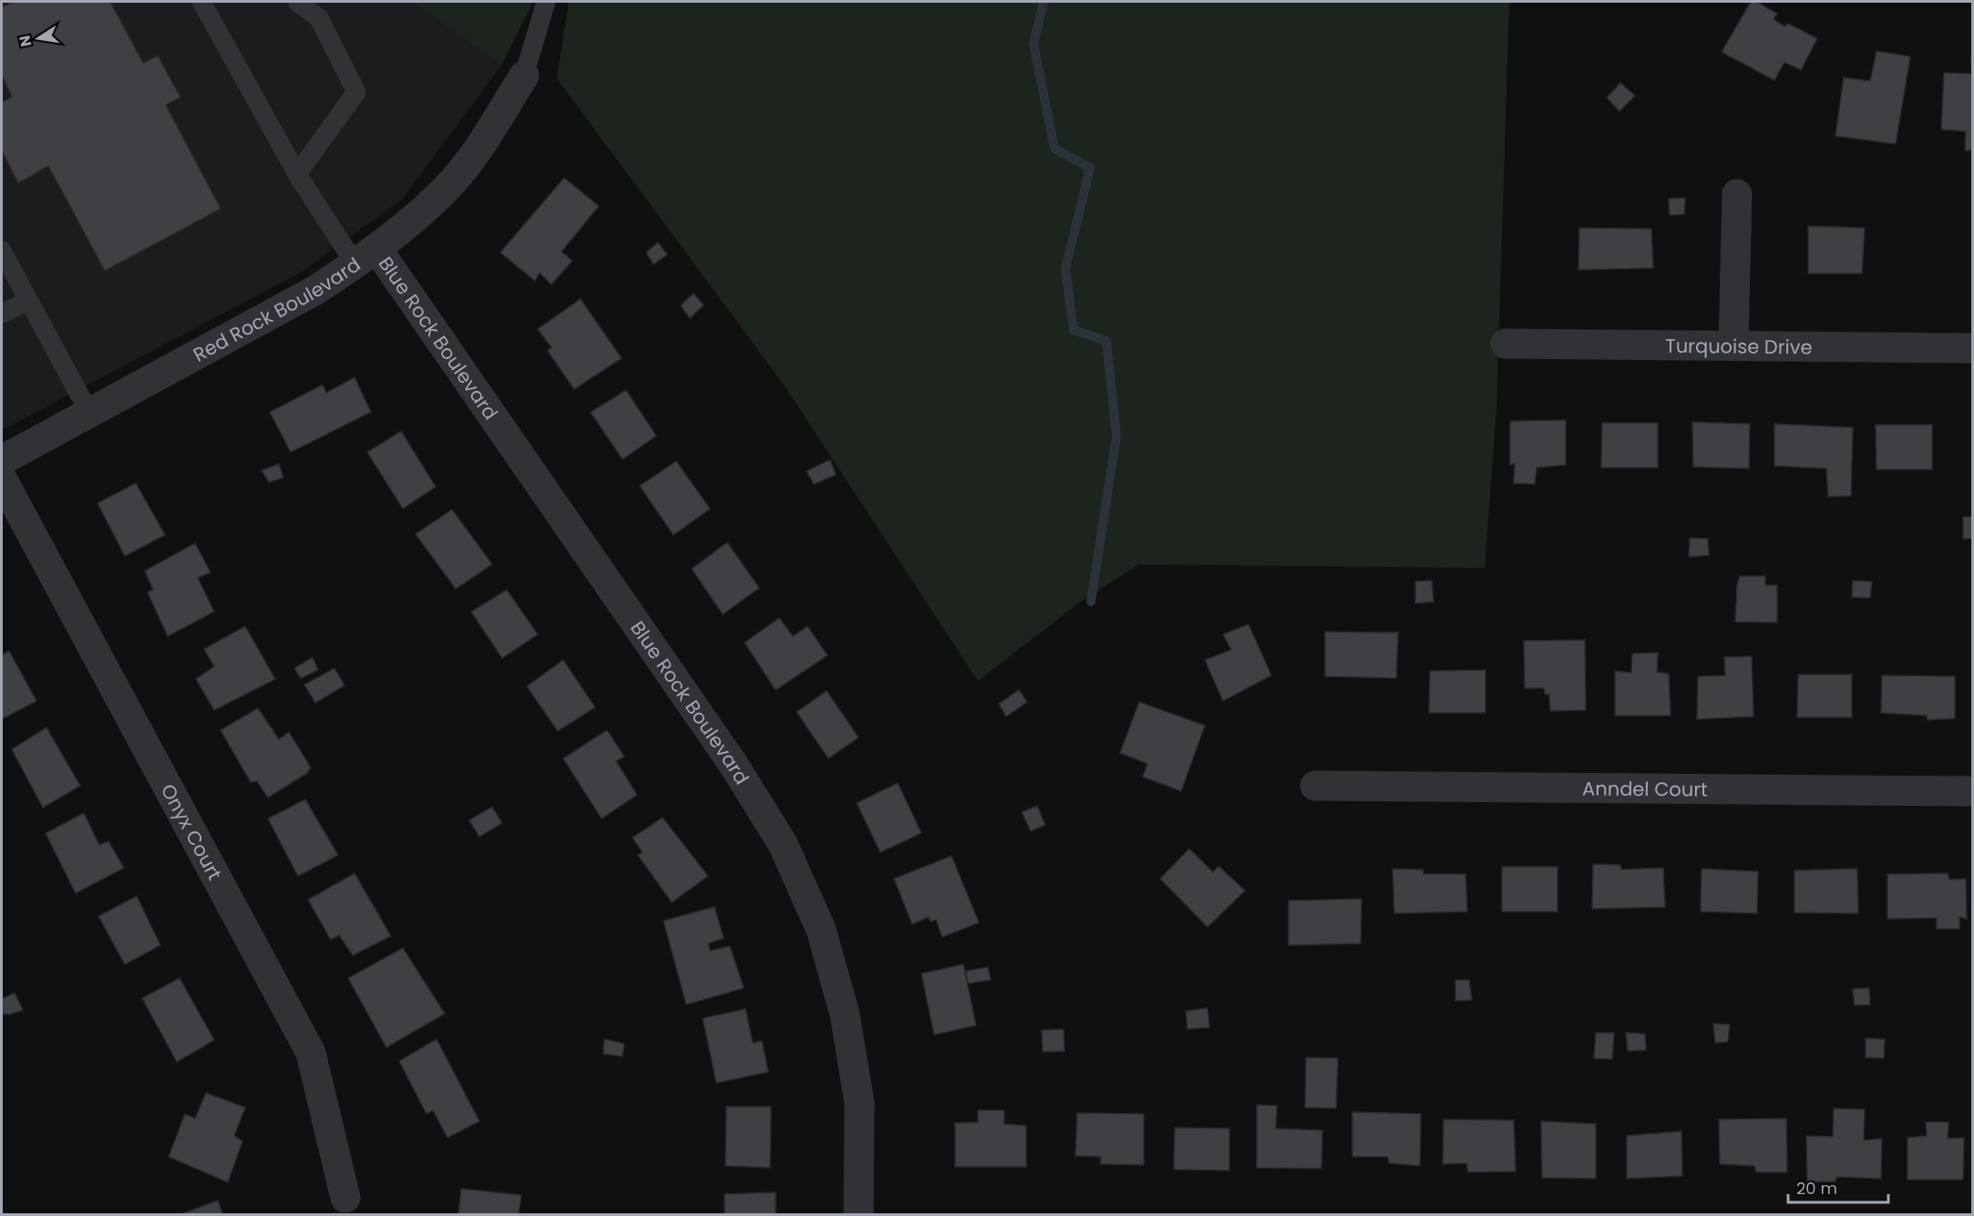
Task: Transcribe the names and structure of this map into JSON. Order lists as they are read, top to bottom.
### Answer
{
  "streets": {
    "street": [
      "Red Rock Boulevard",
      "Blue Rock Boulevard",
      "Turquoise Drive",
      "Anndel Court",
      "Onyx Court"
    ]
  },
  "crossings": [
    ["Red Rock Boulevard", "Blue Rock Boulevard"]
  ],
  "scale_bar": "20 m",
  "north": "left"
}
